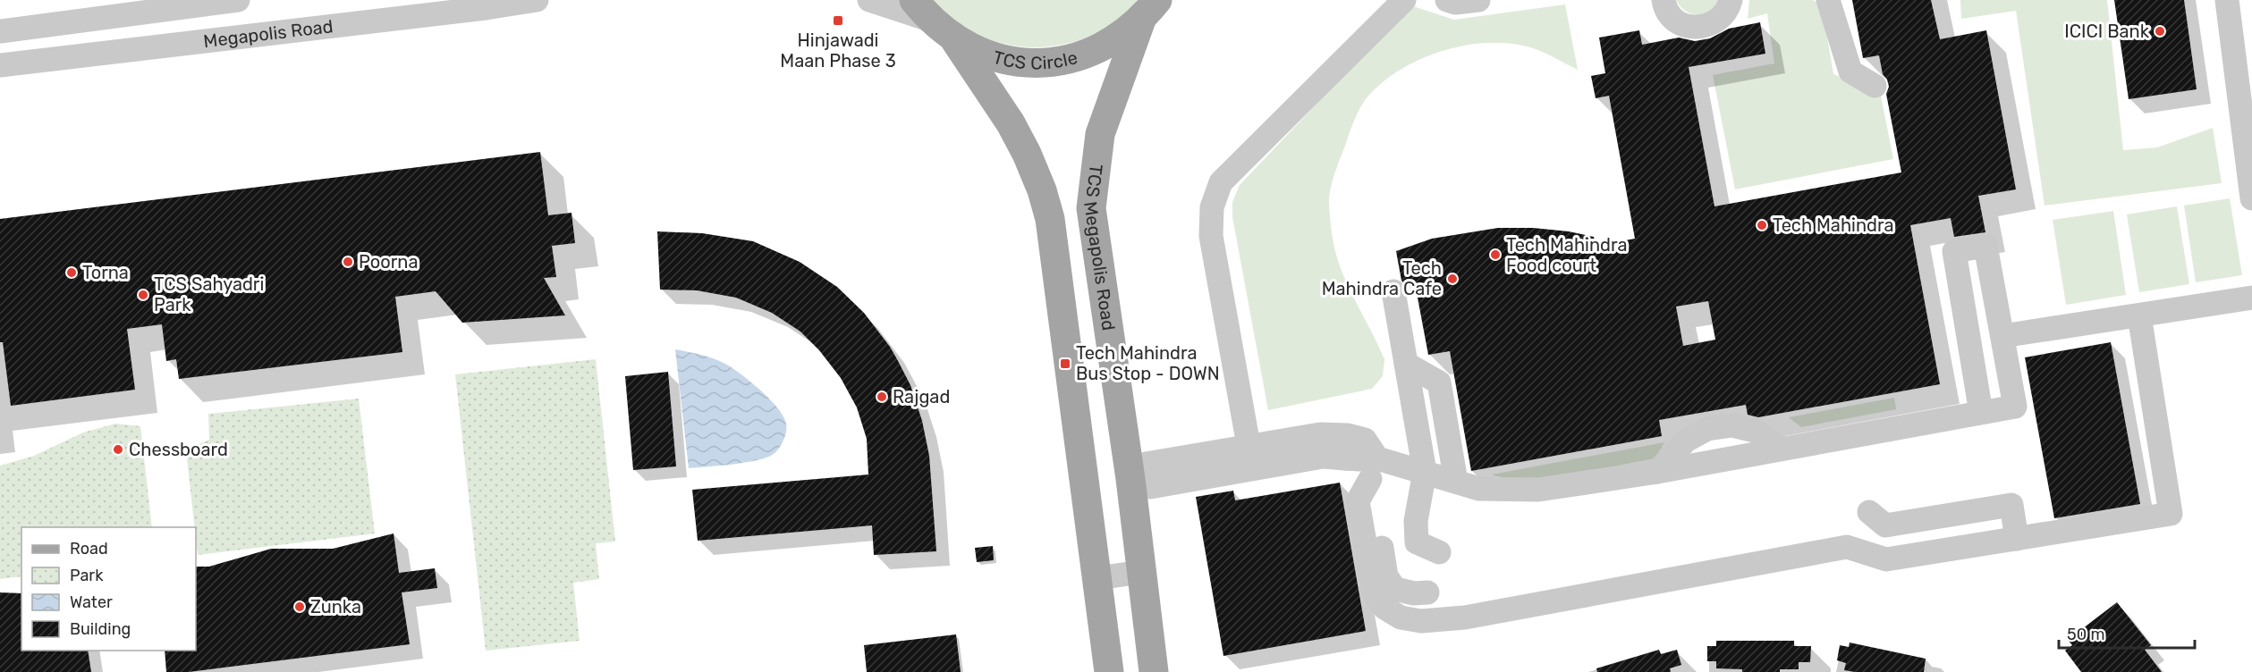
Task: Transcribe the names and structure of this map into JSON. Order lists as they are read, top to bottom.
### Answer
{
  "streets": {
    "main road": ["TCS Circle", "TCS Megapolis Road"],
    "street": ["Megapolis Road"]
  },
  "crossings": [
    ["TCS Circle", "TCS Megapolis Road"]
  ],
  "places": {
    "transit": ["Hinjawadi Maan Phase 3", "Tech Mahindra Bus Stop - DOWN"],
    "other": [
      "ICICI Bank",
      "Tech Mahindra",
      "Tech Mahindra Food court",
      "Poorna",
      "Torna",
      "Tech Mahindra Cafe",
      "TCS Sahyadri Park",
      "Rajgad",
      "Chessboard",
      "Zunka"
    ]
  },
  "legend": [
    "Road",
    "Park",
    "Water",
    "Building"
  ],
  "scale_bar": "50 m"
}
